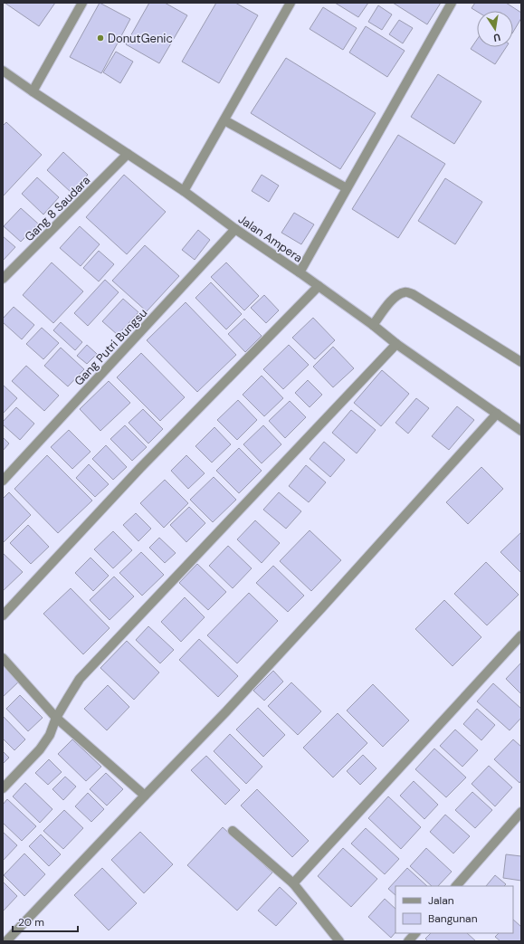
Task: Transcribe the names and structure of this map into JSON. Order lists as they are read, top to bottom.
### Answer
{
  "streets": {
    "street": ["Gang 8 Saudara", "Jalan Ampera", "Gang Putri Bungsu"]
  },
  "crossings": [
    ["Gang 8 Saudara", "Jalan Ampera"],
    ["Jalan Ampera", "Gang Putri Bungsu"]
  ],
  "places": ["DonutGenic"],
  "legend": ["Jalan", "Bangunan"],
  "scale_bar": "20 m",
  "north": "bottom"
}
